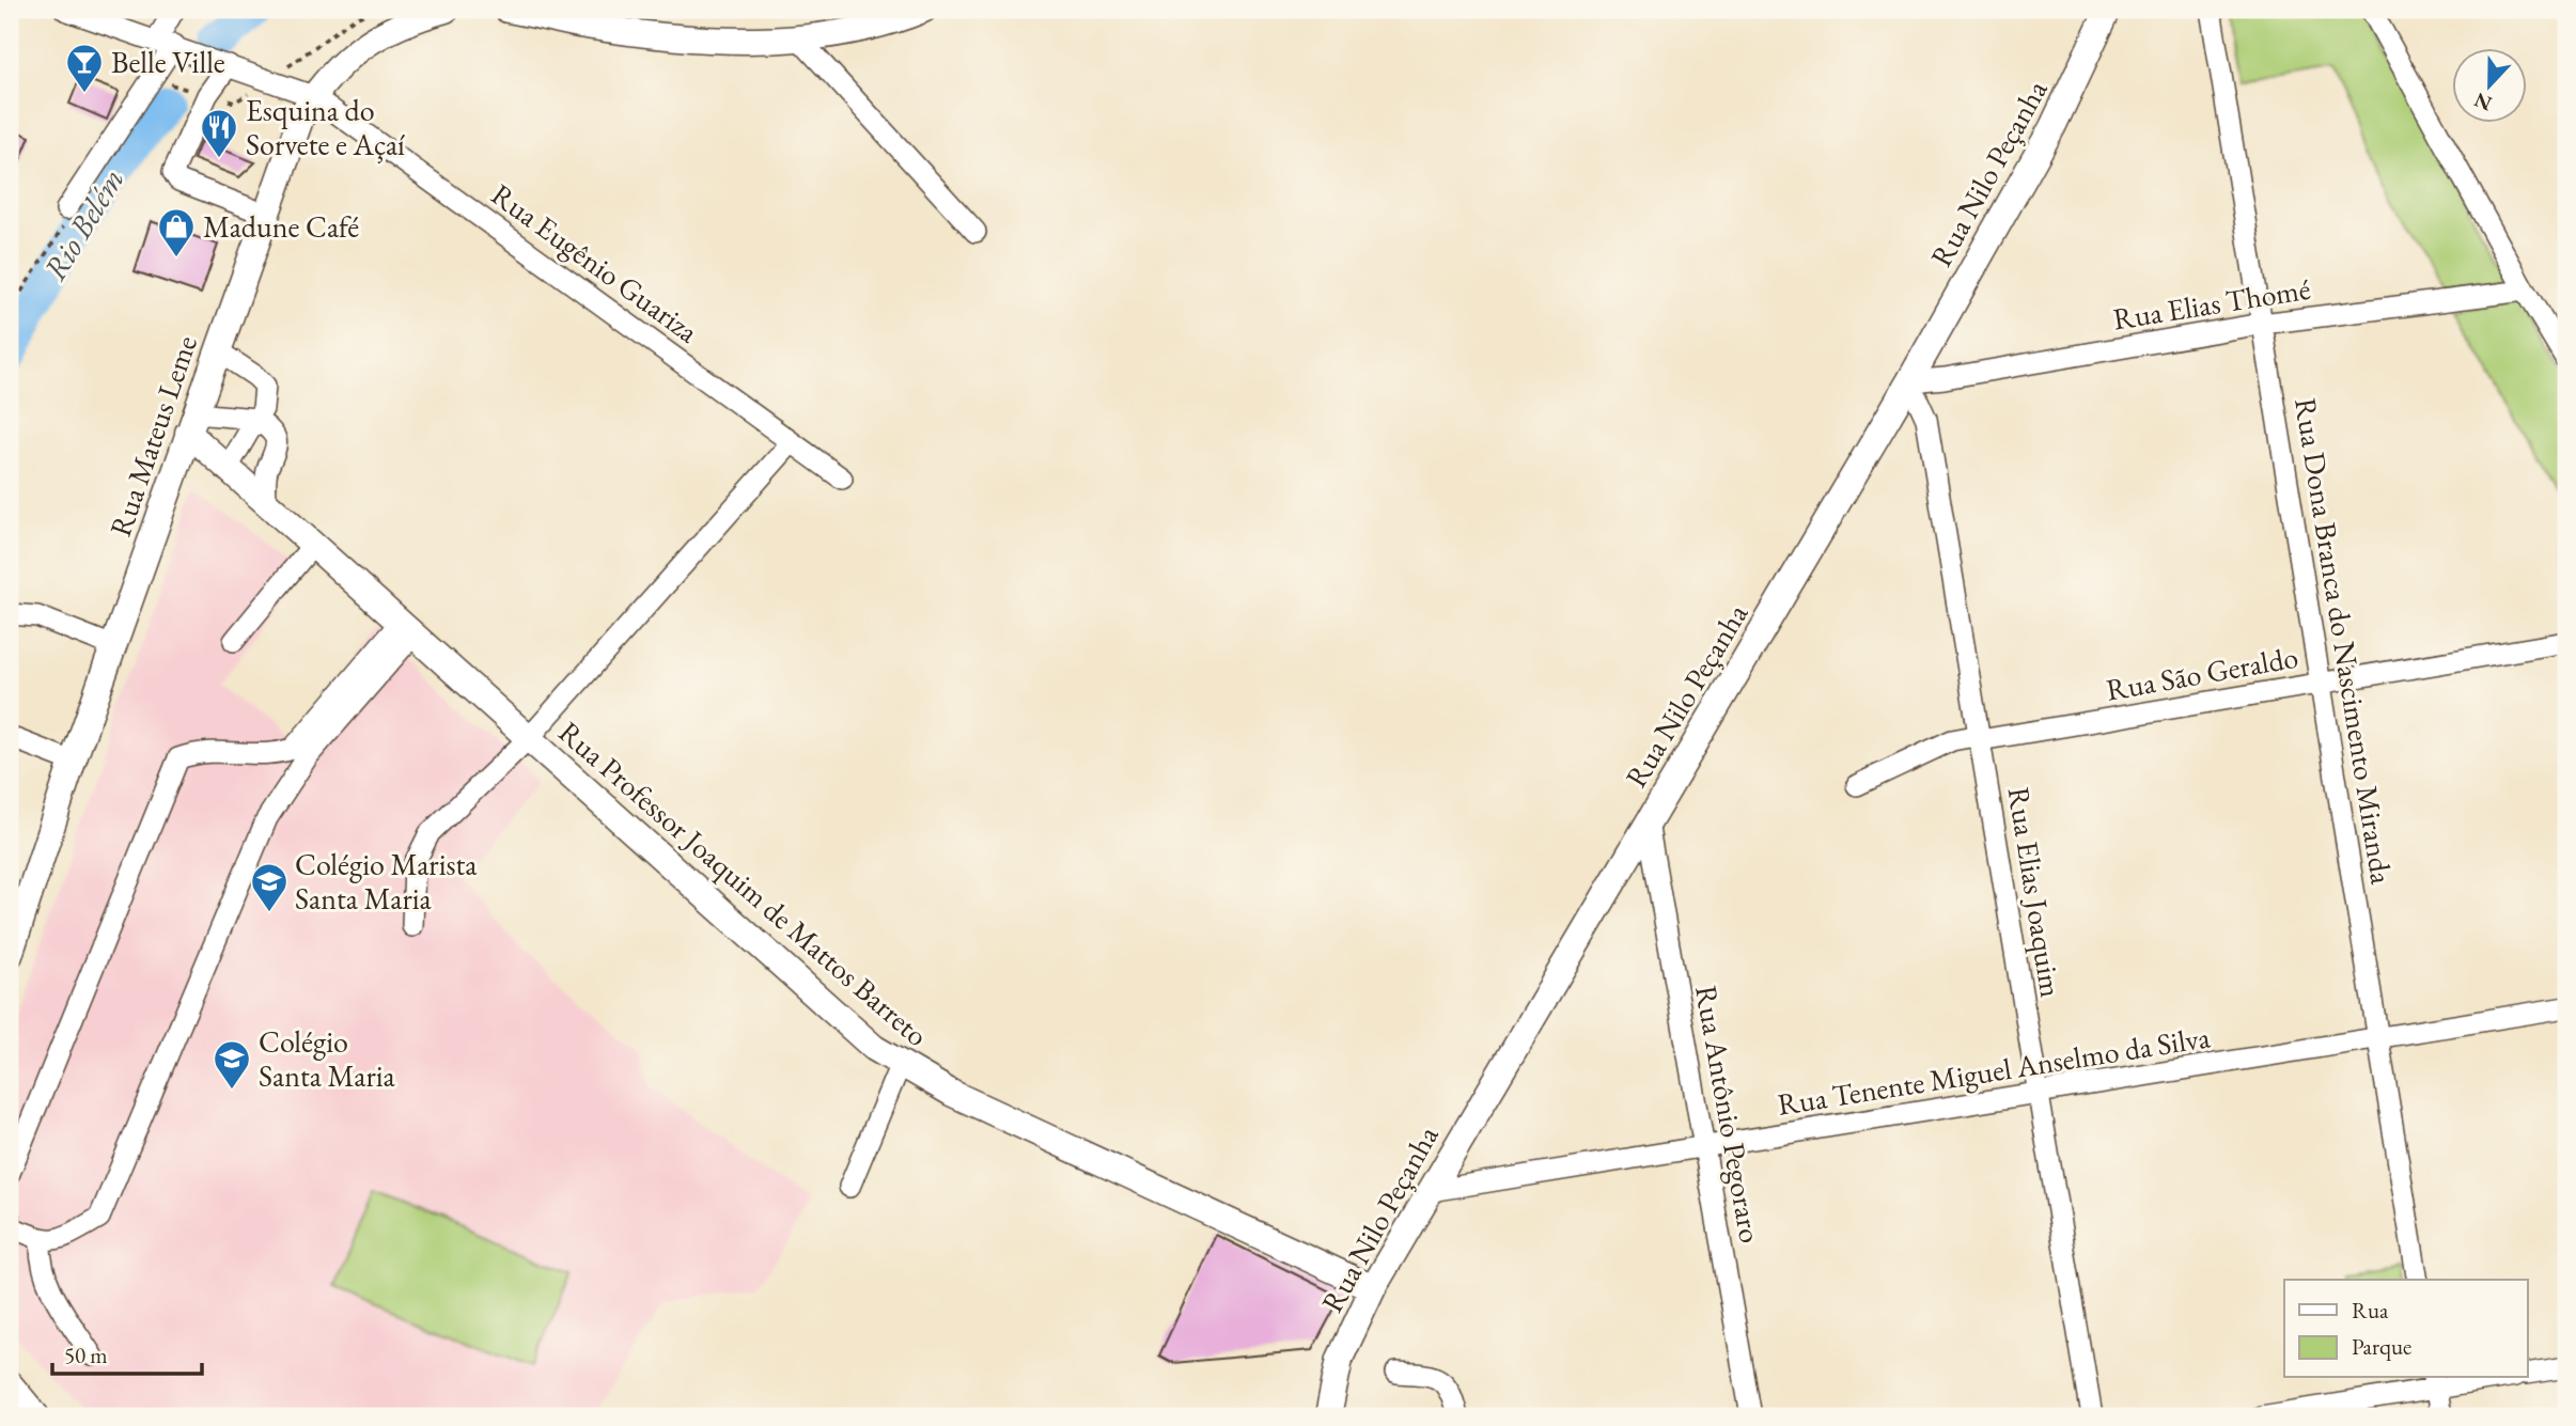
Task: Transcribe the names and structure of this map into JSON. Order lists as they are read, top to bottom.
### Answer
{
  "streets": {
    "main road": ["Rua Nilo Peçanha", "Rua Mateus Leme", "Rua Professor Joaquim de Mattos Barreto"],
    "street": [
      "Rua Eugênio Guariza",
      "Rua Elias Thomé",
      "Rua Dona Branca do Nascimento Miranda",
      "Rua São Geraldo",
      "Rua Elias Joaquim",
      "Rua Tenente Miguel Anselmo da Silva",
      "Rua Antônio Pegoraro"
    ]
  },
  "crossings": [
    ["Rua Nilo Peçanha", "Rua Elias Thomé"],
    ["Rua Nilo Peçanha", "Rua Professor Joaquim de Mattos Barreto"],
    ["Rua Nilo Peçanha", "Rua Elias Joaquim"],
    ["Rua Nilo Peçanha", "Rua Tenente Miguel Anselmo da Silva"],
    ["Rua Nilo Peçanha", "Rua Antônio Pegoraro"],
    ["Rua Eugênio Guariza", "Rua Mateus Leme"],
    ["Rua Elias Thomé", "Rua Dona Branca do Nascimento Miranda"],
    ["Rua Elias Thomé", "Rua Elias Joaquim"],
    ["Rua Mateus Leme", "Rua Professor Joaquim de Mattos Barreto"],
    ["Rua Dona Branca do Nascimento Miranda", "Rua São Geraldo"],
    ["Rua Dona Branca do Nascimento Miranda", "Rua Tenente Miguel Anselmo da Silva"],
    ["Rua São Geraldo", "Rua Elias Joaquim"],
    ["Rua Elias Joaquim", "Rua Tenente Miguel Anselmo da Silva"],
    ["Rua Tenente Miguel Anselmo da Silva", "Rua Antônio Pegoraro"]
  ],
  "water": ["Rio Belém"],
  "places": {
    "bar": ["Belle Ville"],
    "restaurant": ["Esquina do Sorvete e Açaí"],
    "shop": ["Madune Café"],
    "school or university": ["Colégio Marista Santa Maria", "Colégio Santa Maria"]
  },
  "legend": ["Rua", "Parque"],
  "scale_bar": "50 m",
  "north": "bottom"
}
